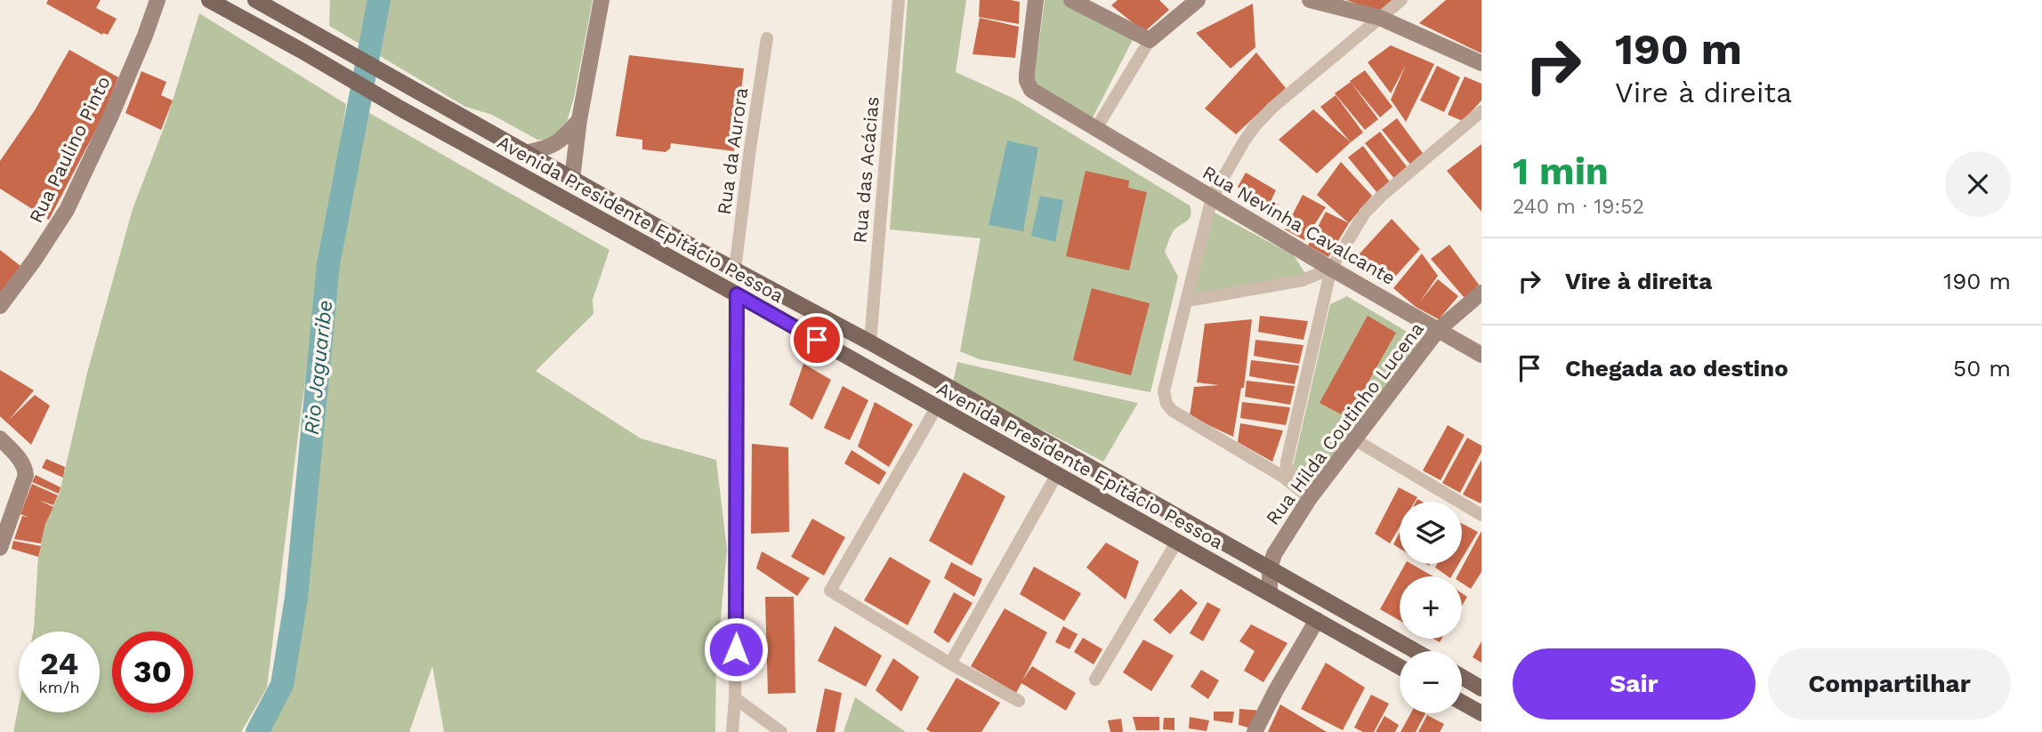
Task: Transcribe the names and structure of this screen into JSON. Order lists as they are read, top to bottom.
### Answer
{
  "streets": {
    "main road": ["Avenida Presidente Epitácio Pessoa"],
    "street": [
      "Rua Paulino Pinto",
      "Rua da Aurora",
      "Rua das Acácias",
      "Rua Nevinha Cavalcante",
      "Rua Hilda Coutinho Lucena"
    ]
  },
  "crossings": [
    ["Rua da Aurora", "Avenida Presidente Epitácio Pessoa"],
    ["Rua das Acácias", "Avenida Presidente Epitácio Pessoa"],
    ["Avenida Presidente Epitácio Pessoa", "Rua Hilda Coutinho Lucena"],
    ["Rua Nevinha Cavalcante", "Rua Hilda Coutinho Lucena"]
  ],
  "water": ["Rio Jaguaribe"],
  "page": {
    "turn": ["190 m", "Vire à direita"],
    "heading": ["1 min", "240 m · 19:52"],
    "list": [
      {
        "name": "Vire à direita",
        "value": "190 m"
      },
      {
        "name": "Chegada ao destino",
        "value": "50 m"
      }
    ],
    "map_buttons": ["+", "−"],
    "speed": "24 km/h",
    "limit": "30",
    "buttons": ["Sair", "Compartilhar"]
  }
}
